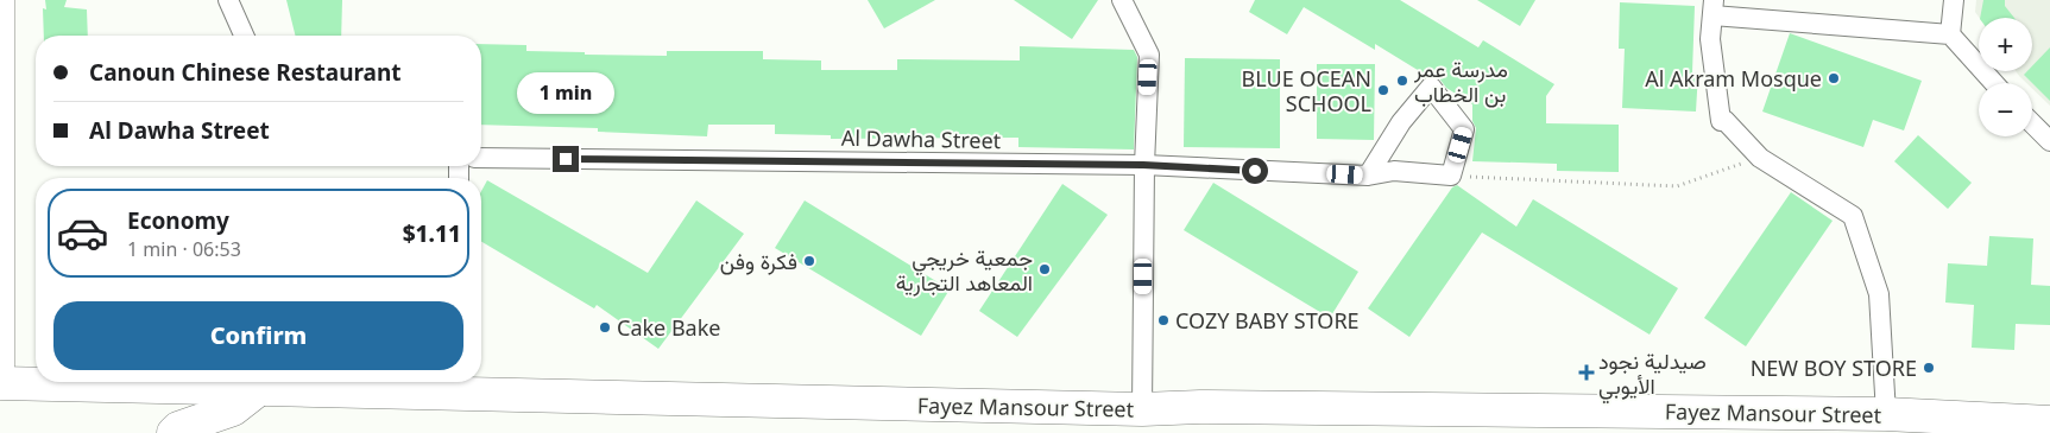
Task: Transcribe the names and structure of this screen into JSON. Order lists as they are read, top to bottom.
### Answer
{
  "streets": {
    "highway": ["Fayez Mansour Street"],
    "street": ["Al Dawha Street"]
  },
  "places": {
    "other": [
      "Al Akram Mosque",
      "مدرسة عمر بن الخطاب",
      "BLUE OCEAN SCHOOL",
      "فكرة وفن",
      "جمعية خريجي المعاهد التجارية",
      "COZY BABY STORE",
      "Cake Bake",
      "NEW BOY STORE"
    ],
    "health": ["صيدلية نجود الأيوبي"]
  },
  "page": {
    "map_buttons": ["+", "−"],
    "banner": ["Canoun Chinese Restaurant", "Al Dawha Street"],
    "bubble": "1 min",
    "list": [
      {
        "name": "Economy",
        "note": "1 min · 06:53",
        "value": "$1.11"
      }
    ],
    "buttons": "Confirm"
  }
}
